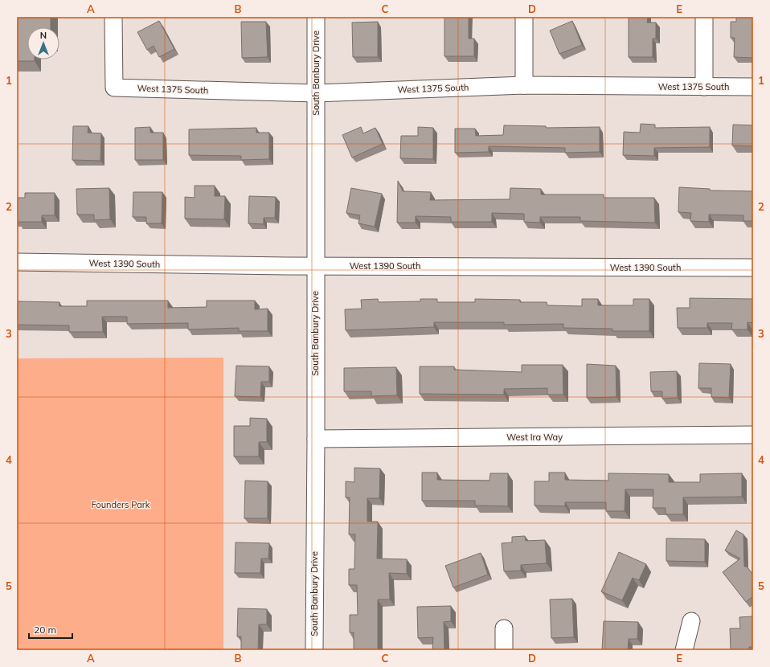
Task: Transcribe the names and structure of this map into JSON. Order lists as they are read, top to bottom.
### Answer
{
  "streets": {
    "street": [
      "South Banbury Drive",
      "West 1375 South",
      "West 1390 South",
      "West Ira Way"
    ]
  },
  "crossings": [
    ["South Banbury Drive", "West 1375 South"],
    ["South Banbury Drive", "West 1390 South"],
    ["South Banbury Drive", "West Ira Way"]
  ],
  "parks": ["Founders Park"],
  "scale_bar": "20 m",
  "north": "top",
  "grid": {
    "columns": [
      "A",
      "B",
      "C",
      "D",
      "E"
    ],
    "rows": [
      "1",
      "2",
      "3",
      "4",
      "5"
    ]
  }
}
